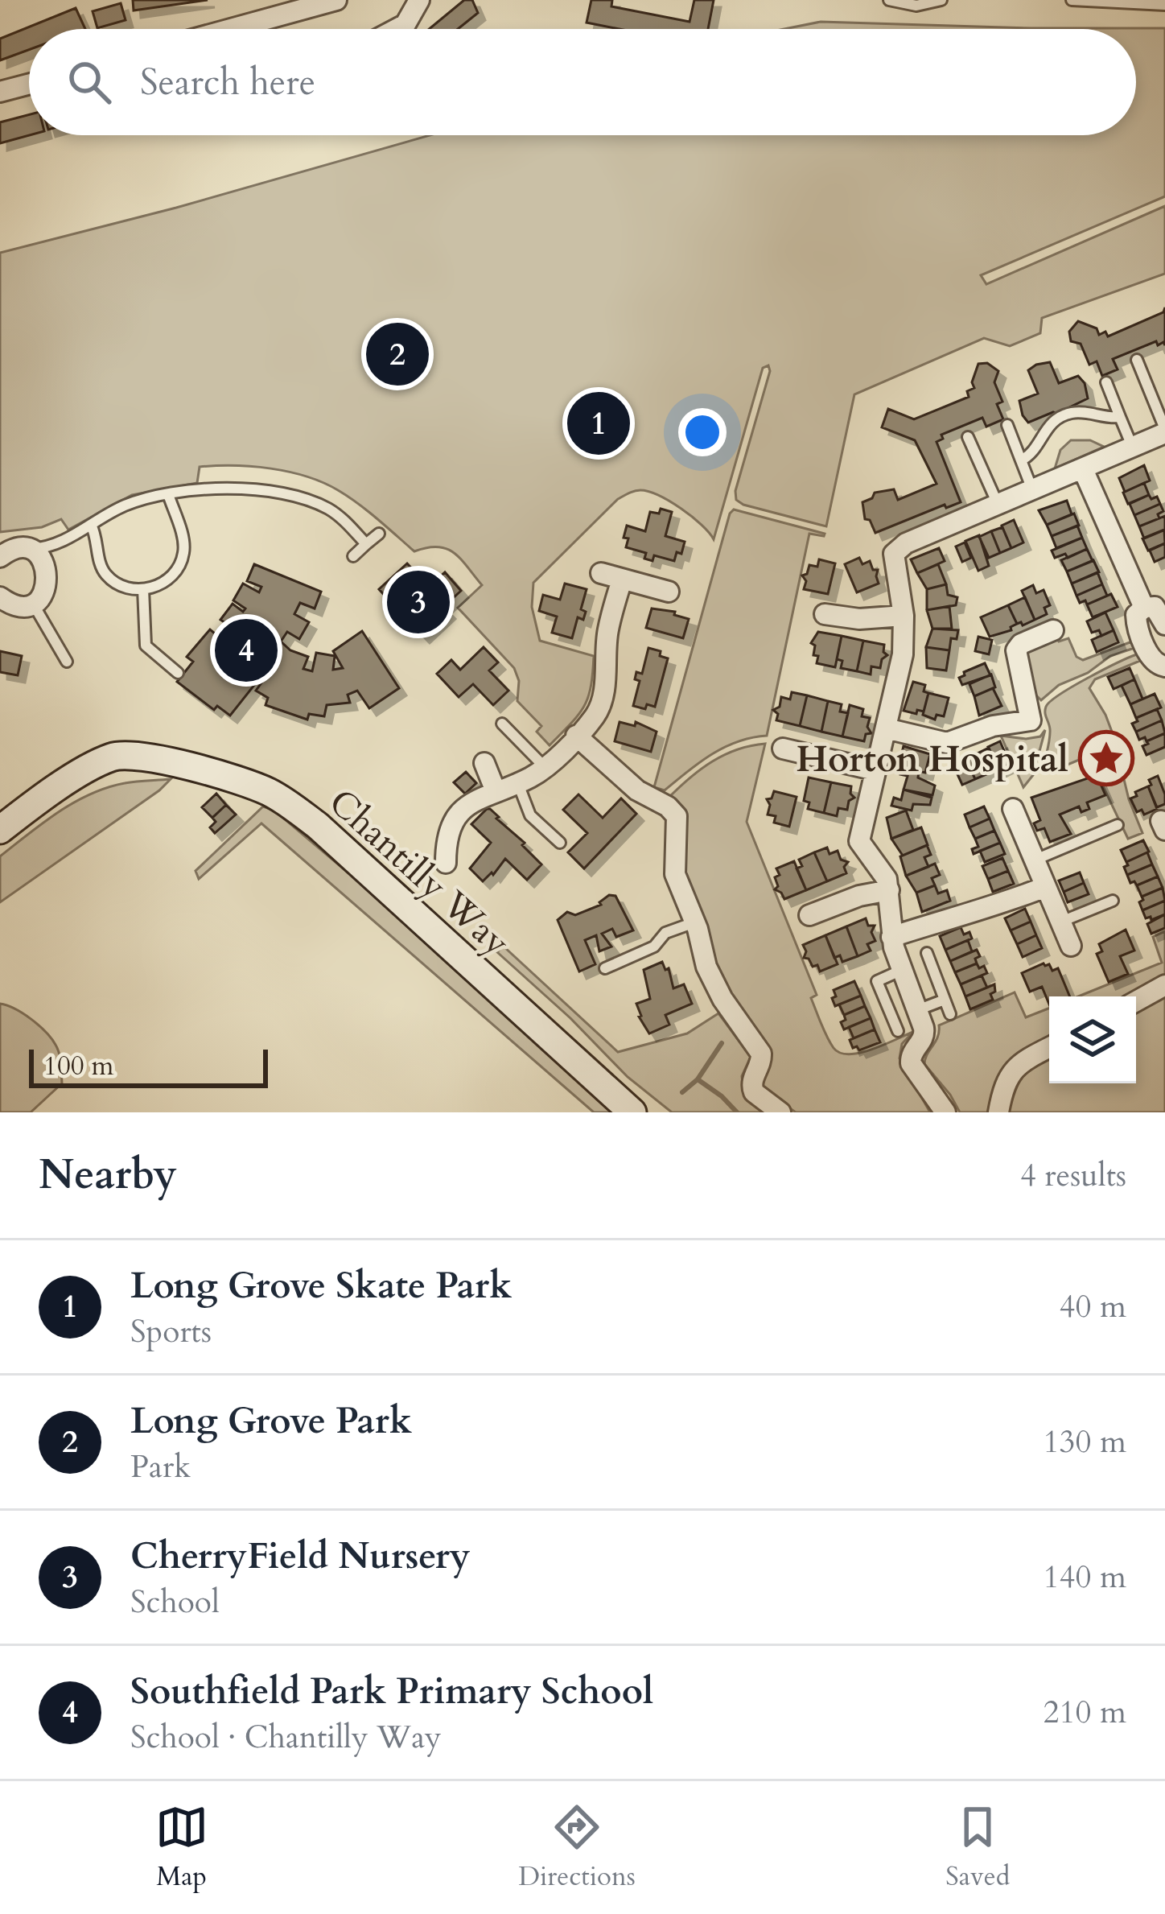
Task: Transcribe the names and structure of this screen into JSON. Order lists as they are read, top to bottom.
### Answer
{
  "streets": {
    "street": ["Chantilly Way"]
  },
  "places": {
    "place": ["Horton Hospital"]
  },
  "scale_bar": "100 m",
  "page": {
    "search": "Search here",
    "pins": [
      "2",
      "1",
      "3",
      "4"
    ],
    "scale": "100 m",
    "heading": ["Nearby", "4 results"],
    "list": [
      {
        "mark": "1",
        "name": "Long Grove Skate Park",
        "note": "Sports",
        "value": "40 m"
      },
      {
        "mark": "2",
        "name": "Long Grove Park",
        "note": "Park",
        "value": "130 m"
      },
      {
        "mark": "3",
        "name": "CherryField Nursery",
        "note": "School",
        "value": "140 m"
      },
      {
        "mark": "4",
        "name": "Southfield Park Primary School",
        "note": "School · Chantilly Way",
        "value": "210 m"
      }
    ],
    "nav": ["Map", "Directions", "Saved"]
  }
}
